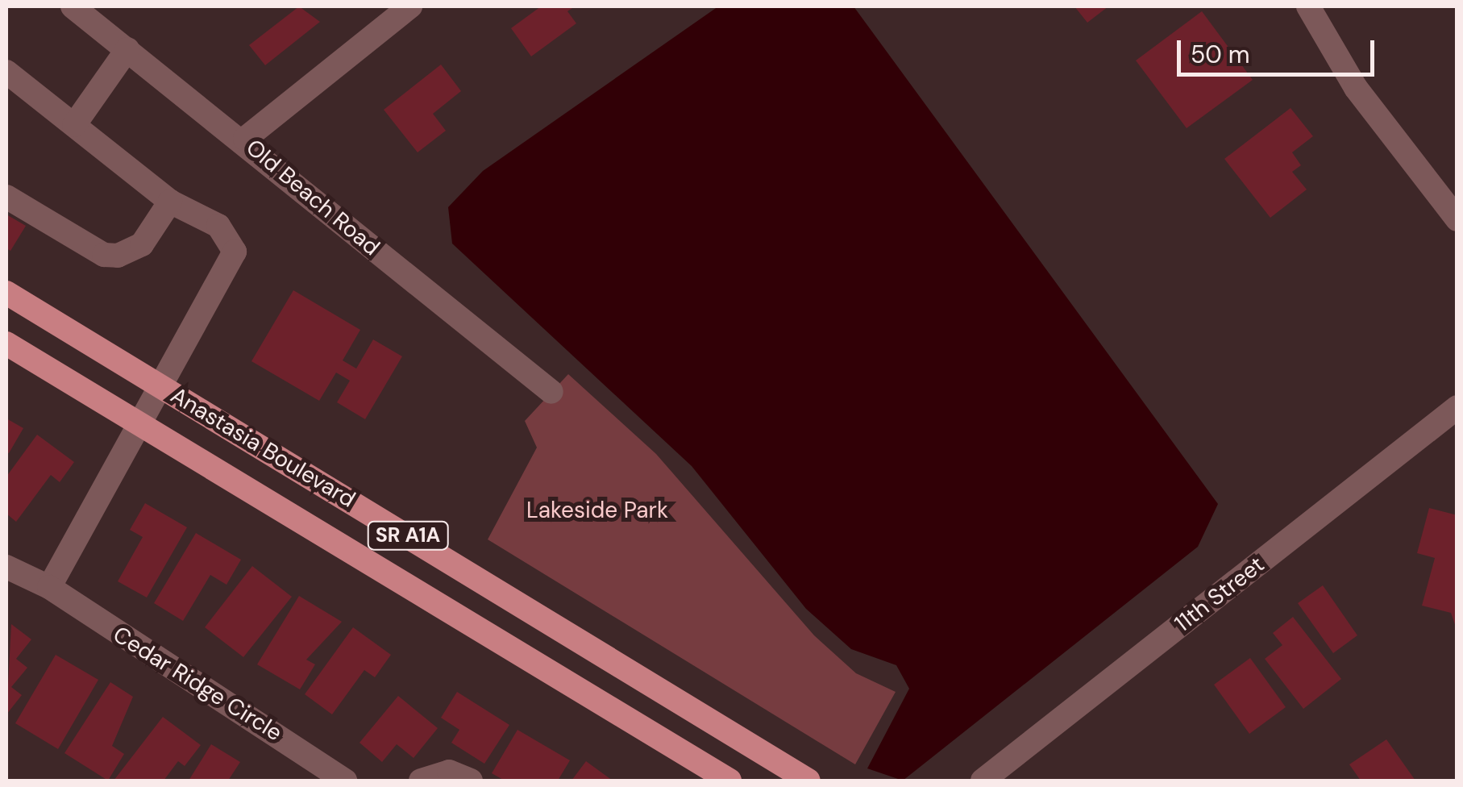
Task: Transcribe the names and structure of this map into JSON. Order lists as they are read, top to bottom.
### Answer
{
  "streets": {
    "main road": ["Anastasia Boulevard", "SR A1A"],
    "street": ["Old Beach Road", "11th Street", "Cedar Ridge Circle"]
  },
  "parks": ["Lakeside Park"],
  "scale_bar": "50 m"
}
